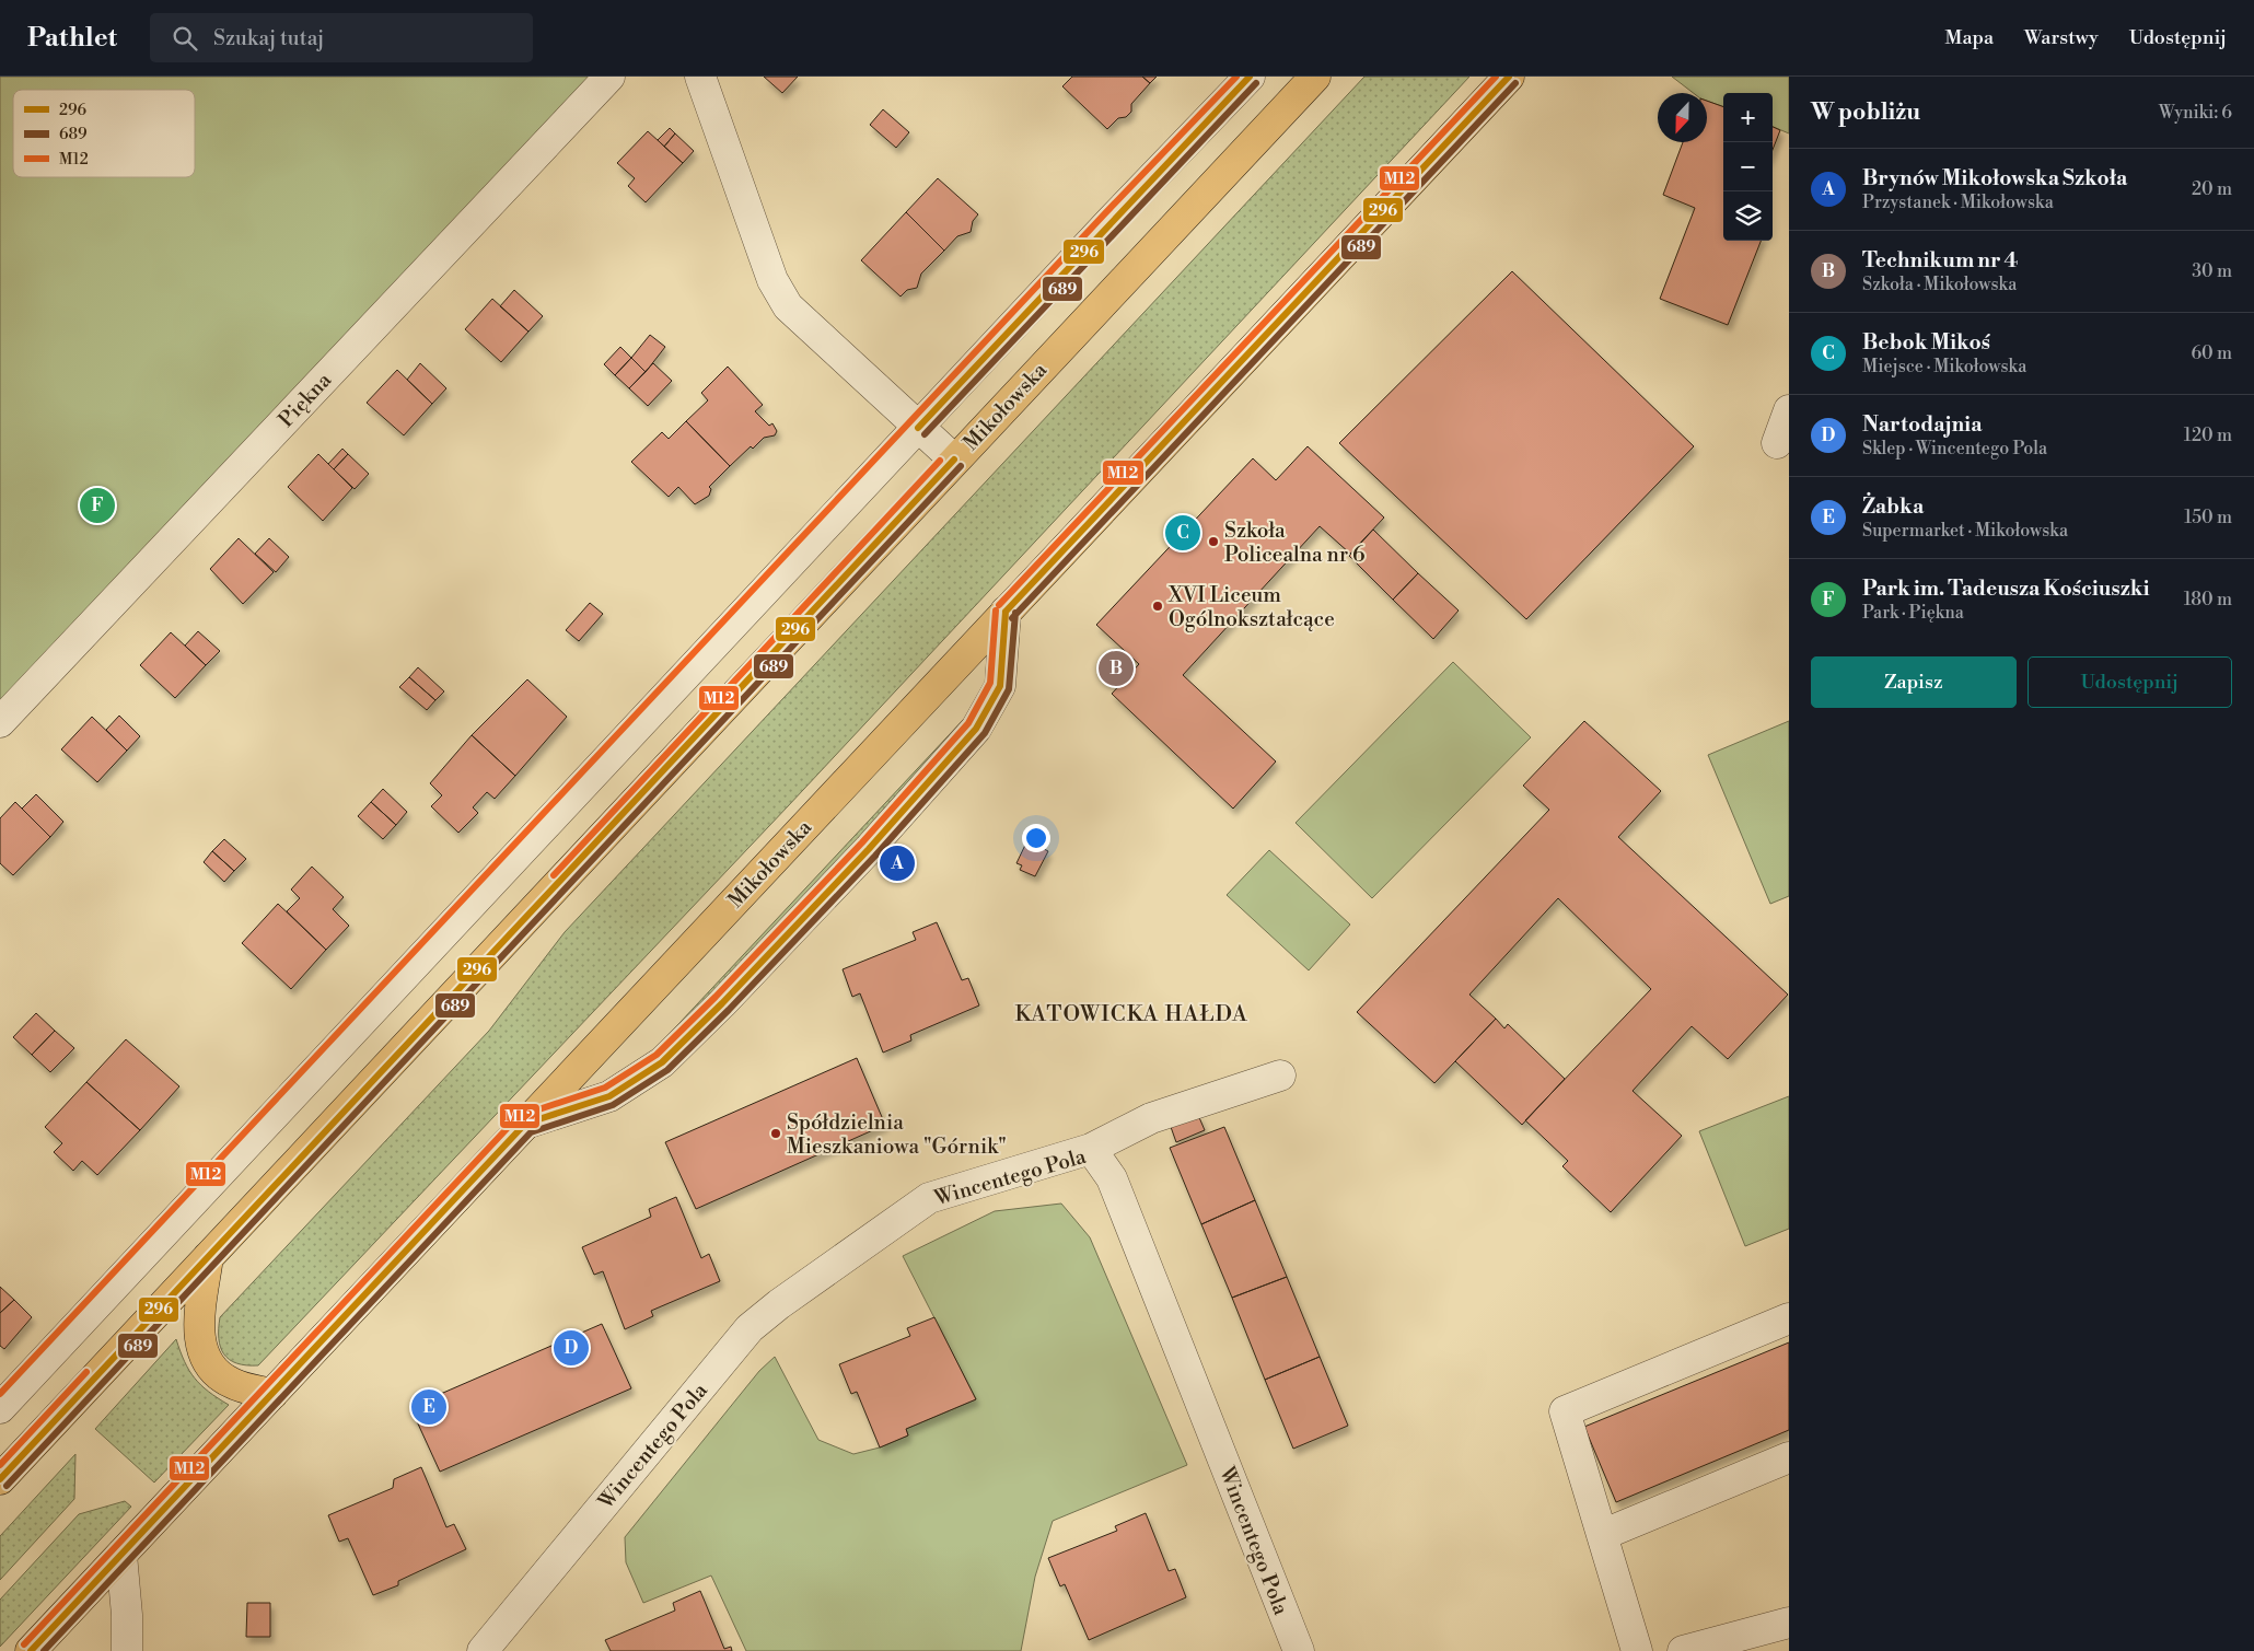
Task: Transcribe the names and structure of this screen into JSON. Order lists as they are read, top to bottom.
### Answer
{
  "streets": {
    "main road": ["Mikołowska"],
    "street": ["Piękna", "Wincentego Pola"]
  },
  "districts": ["KATOWICKA HAŁDA"],
  "places": ["Szkoła Policealna nr 6", "XVI Liceum Ogólnokształcące", "Spółdzielnia Mieszkaniowa \"Górnik\""],
  "lines": ["transit line 296", "transit line M12", "transit line 689"],
  "legend": ["296", "689", "M12"],
  "north": "bottom",
  "page": {
    "header": "Pathlet",
    "search": "Szukaj tutaj",
    "nav": ["Mapa", "Warstwy", "Udostępnij"],
    "heading": ["W pobliżu", "Wyniki: 6"],
    "map_buttons": ["+", "−"],
    "list": [
      {
        "mark": "A",
        "name": "Brynów Mikołowska Szkoła",
        "note": "Przystanek · Mikołowska",
        "value": "20 m"
      },
      {
        "mark": "B",
        "name": "Technikum nr 4",
        "note": "Szkoła · Mikołowska",
        "value": "30 m"
      },
      {
        "mark": "C",
        "name": "Bebok Mikoś",
        "note": "Miejsce · Mikołowska",
        "value": "60 m"
      },
      {
        "mark": "D",
        "name": "Nartodajnia",
        "note": "Sklep · Wincentego Pola",
        "value": "120 m"
      },
      {
        "mark": "E",
        "name": "Żabka",
        "note": "Supermarket · Mikołowska",
        "value": "150 m"
      },
      {
        "mark": "F",
        "name": "Park im. Tadeusza Kościuszki",
        "note": "Park · Piękna",
        "value": "180 m"
      }
    ],
    "pins": [
      "F",
      "C",
      "B",
      "A",
      "D",
      "E"
    ],
    "buttons": ["Zapisz", "Udostępnij"]
  }
}
